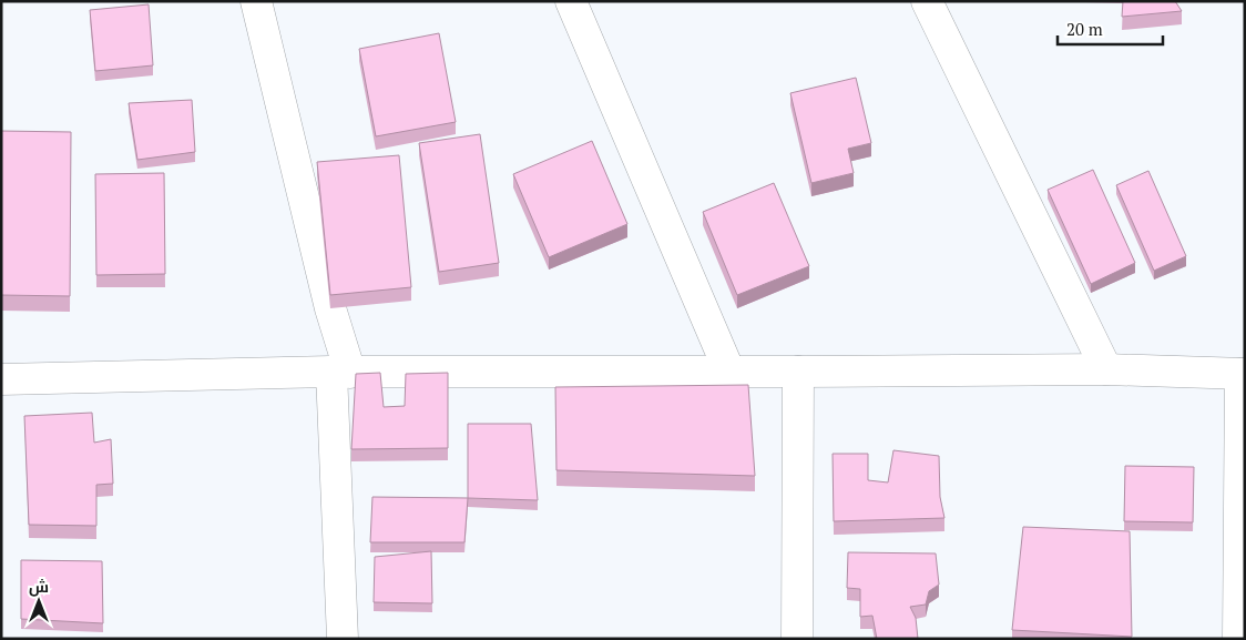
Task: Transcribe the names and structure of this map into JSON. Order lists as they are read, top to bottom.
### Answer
{
  "scale_bar": "20 m",
  "north": "top"
}
